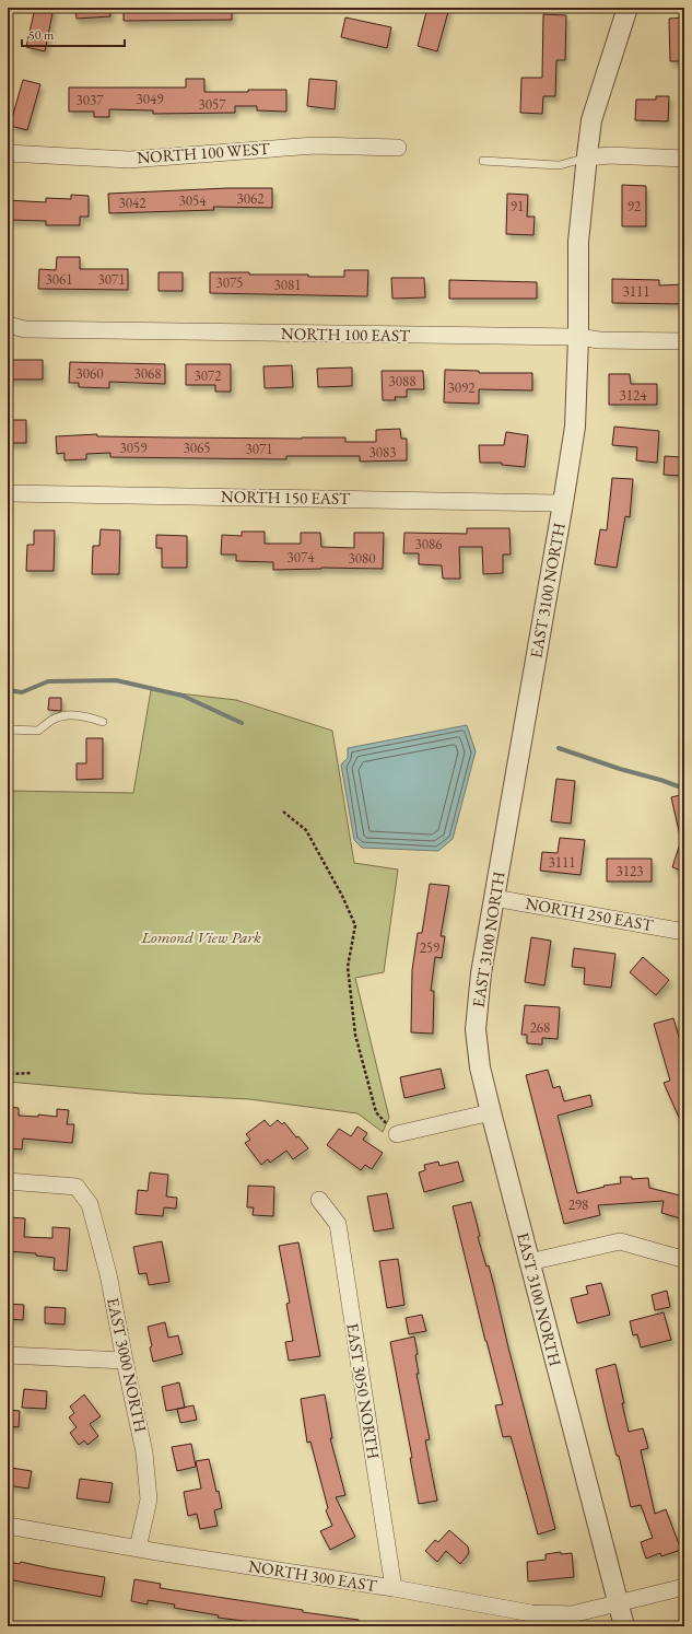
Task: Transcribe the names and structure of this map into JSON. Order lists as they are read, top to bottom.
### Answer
{
  "streets": {
    "street": [
      "NORTH 100 WEST",
      "NORTH 100 EAST",
      "NORTH 150 EAST",
      "EAST 3100 NORTH",
      "NORTH 250 EAST",
      "EAST 3000 NORTH",
      "EAST 3050 NORTH",
      "NORTH 300 EAST"
    ]
  },
  "crossings": [
    ["NORTH 100 EAST", "EAST 3100 NORTH"],
    ["NORTH 150 EAST", "EAST 3100 NORTH"],
    ["EAST 3100 NORTH", "NORTH 250 EAST"],
    ["EAST 3100 NORTH", "NORTH 300 EAST"],
    ["EAST 3000 NORTH", "NORTH 300 EAST"],
    ["EAST 3050 NORTH", "NORTH 300 EAST"]
  ],
  "parks": ["Lomond View Park"],
  "house_numbers": [
    "3049",
    "3037",
    "3057",
    "3062",
    "3054",
    "3042",
    "91",
    "92",
    "3061",
    "3071",
    "3075",
    "3081",
    "3111",
    "3060",
    "3068",
    "3072",
    "3088",
    "3092",
    "3124",
    "3059",
    "3065",
    "3071",
    "3083",
    "3086",
    "3074",
    "3080",
    "3111",
    "3123",
    "259",
    "268",
    "298"
  ],
  "scale_bar": "50 m"
}
